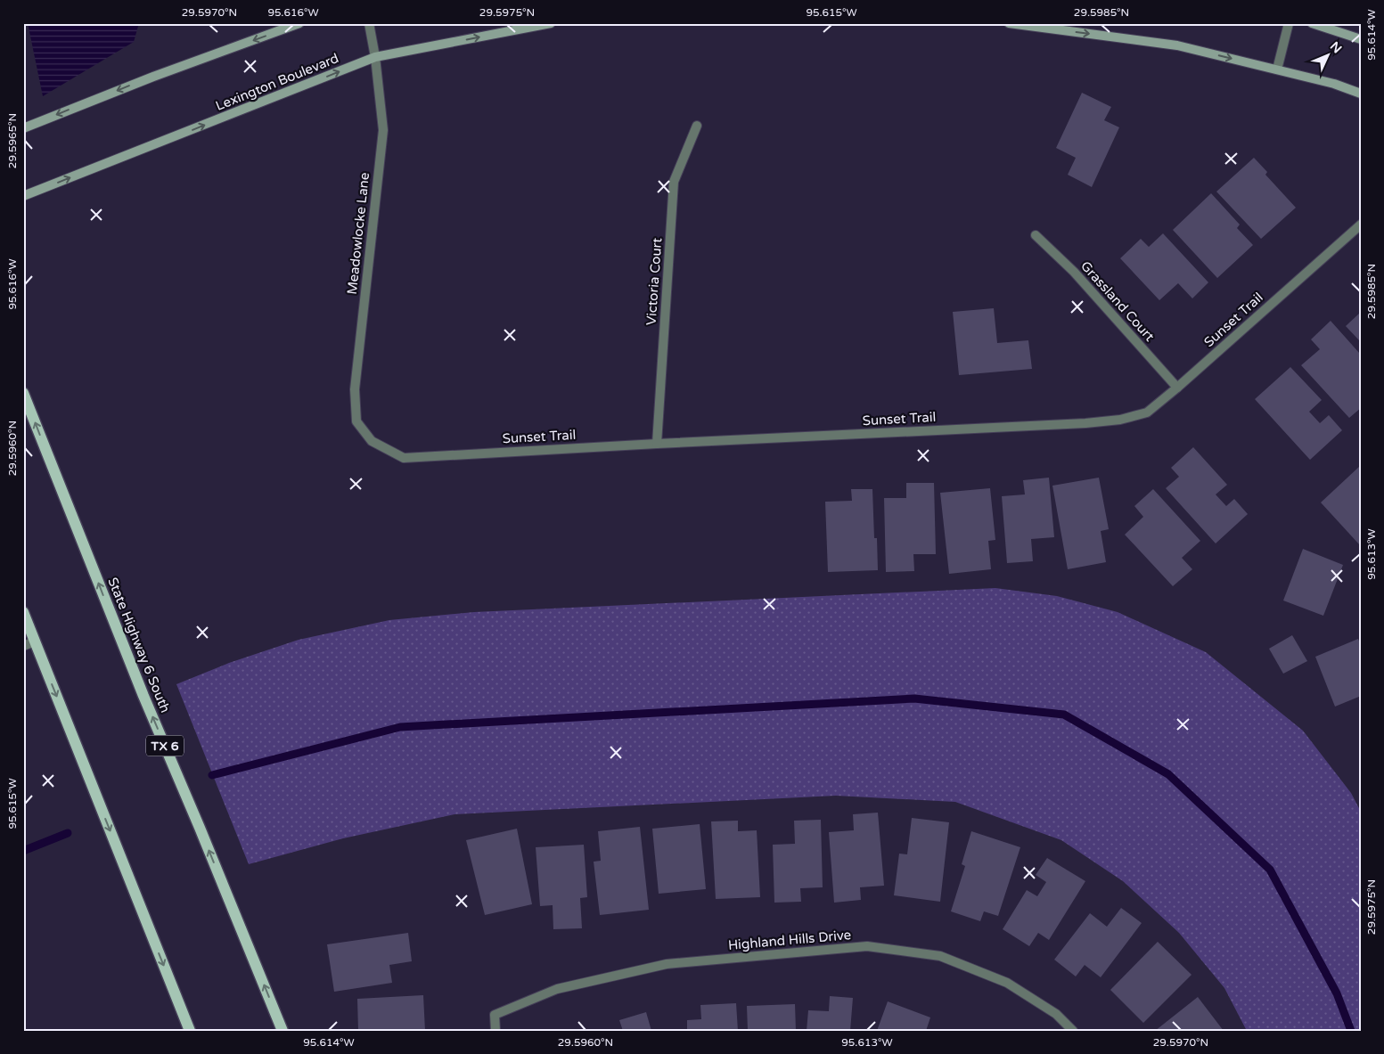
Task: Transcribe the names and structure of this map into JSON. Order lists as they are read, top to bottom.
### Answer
{
  "streets": {
    "main road": ["Lexington Boulevard", "State Highway 6 South", "TX 6"],
    "street": [
      "Meadowlocke Lane",
      "Victoria Court",
      "Grassland Court",
      "Sunset Trail",
      "Highland Hills Drive"
    ]
  },
  "crossings": [
    ["Lexington Boulevard", "Meadowlocke Lane"],
    ["Meadowlocke Lane", "Sunset Trail"],
    ["Victoria Court", "Sunset Trail"],
    ["Grassland Court", "Sunset Trail"]
  ],
  "north": "top right",
  "coordinates": [
    "29.5970°N",
    "95.616°W",
    "29.5975°N",
    "95.615°W",
    "29.5985°N",
    "95.614°W",
    "29.5965°N",
    "29.5960°N",
    "95.613°W"
  ]
}
